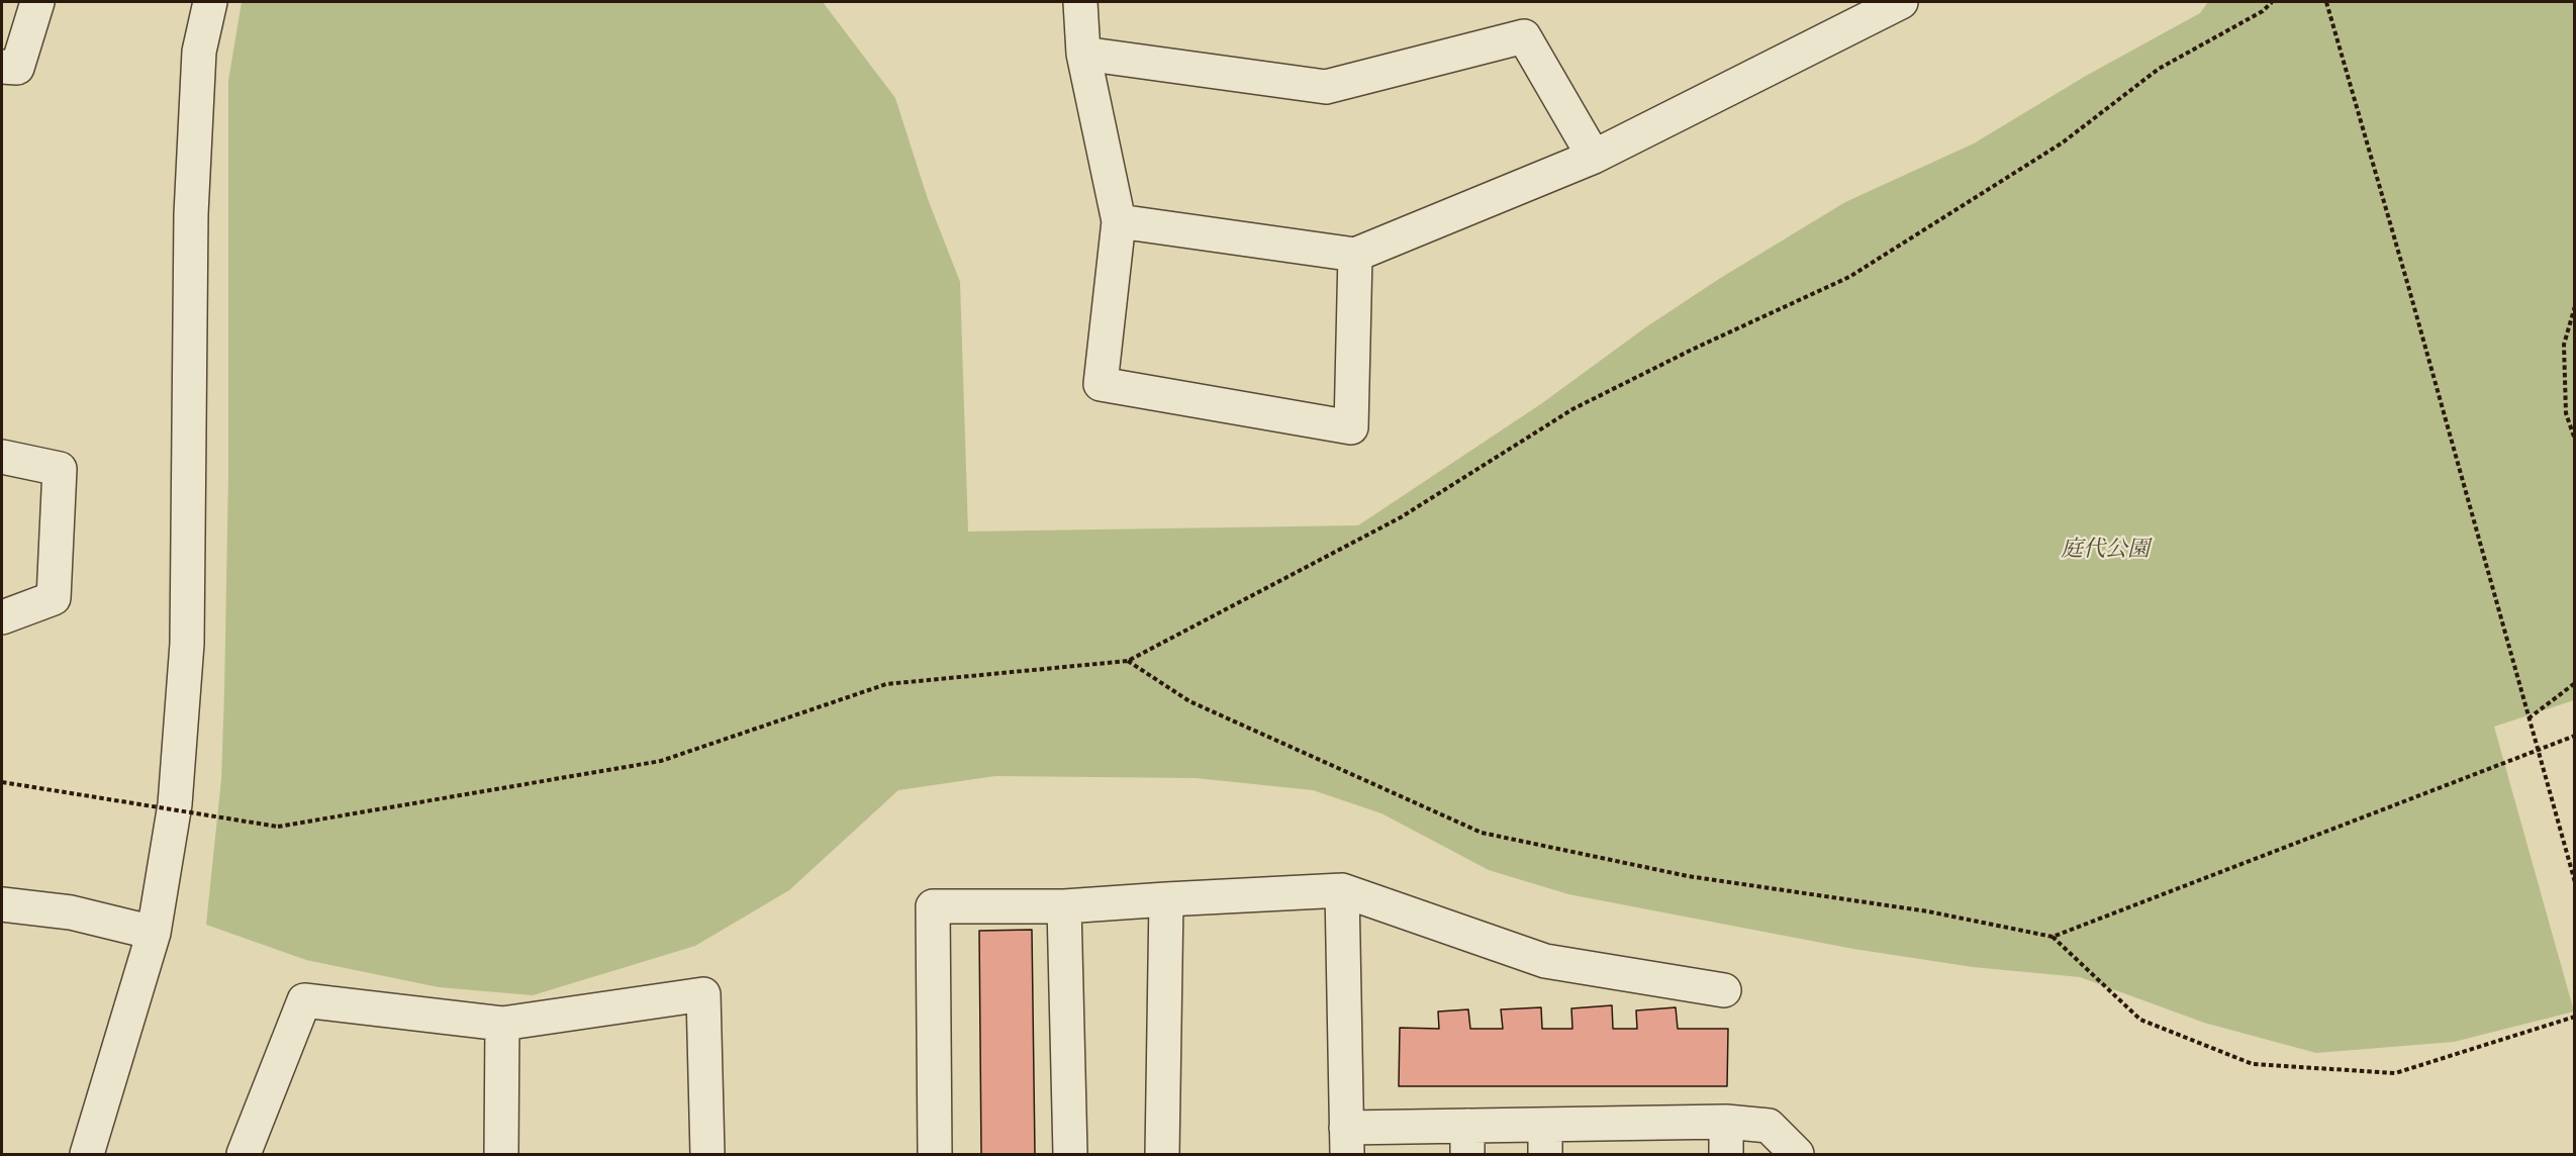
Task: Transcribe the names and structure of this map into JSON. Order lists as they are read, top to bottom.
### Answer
{
  "parks": ["庭代公園"]
}
